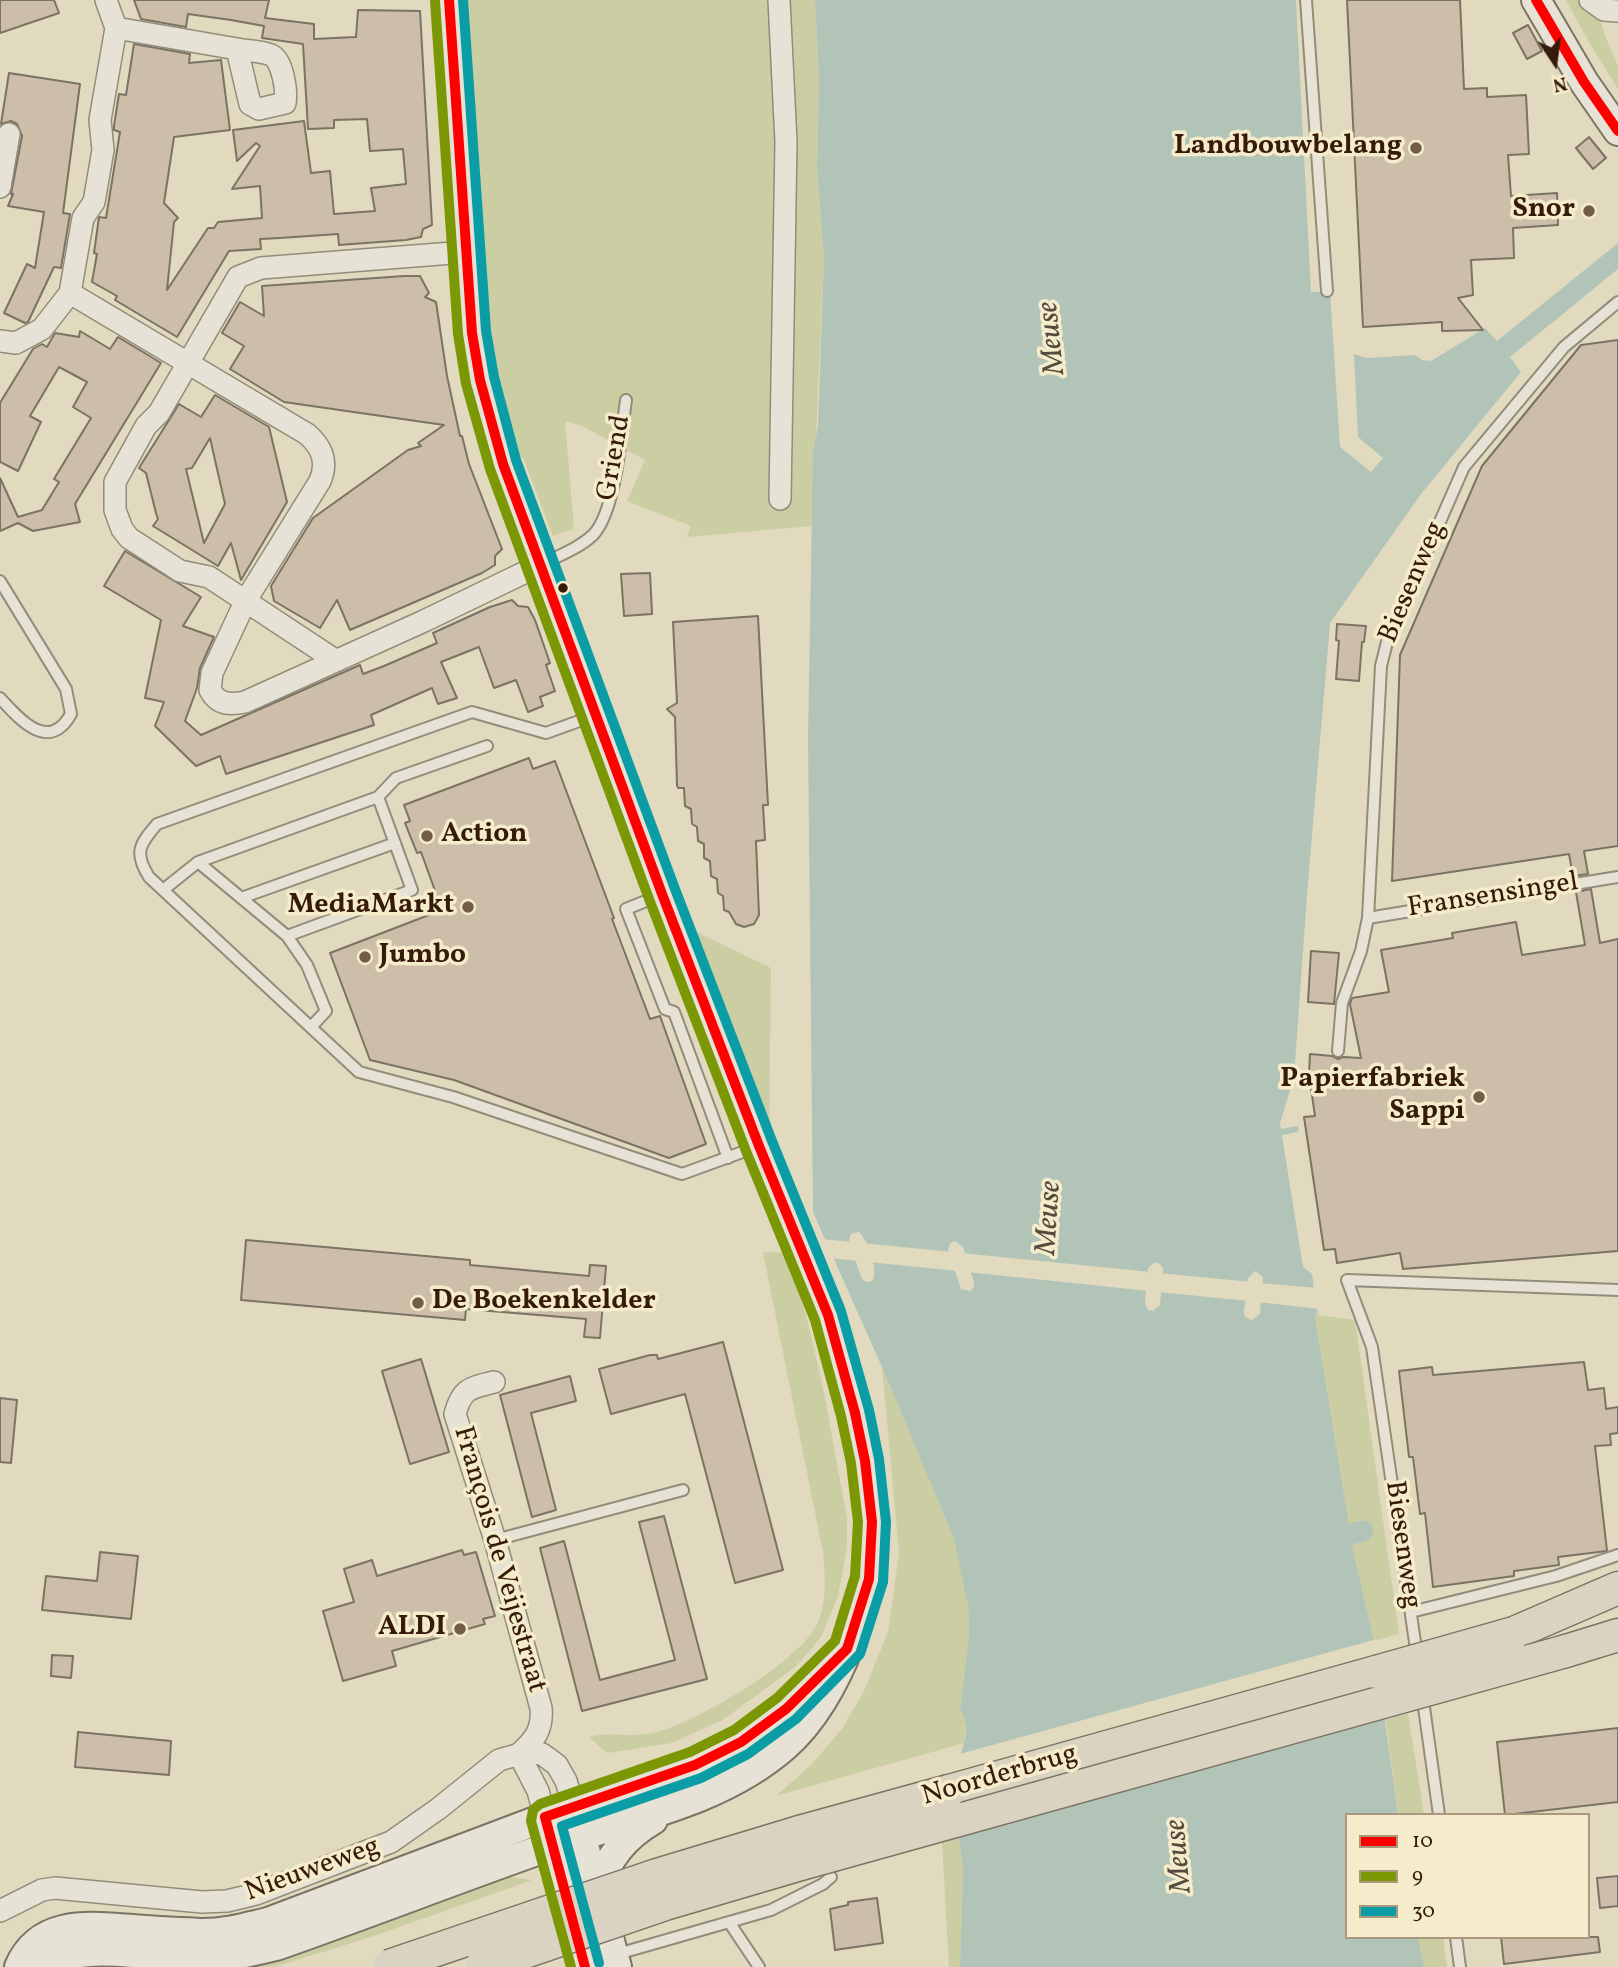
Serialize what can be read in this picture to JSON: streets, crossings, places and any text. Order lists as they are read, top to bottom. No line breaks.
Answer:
{"streets":{"main road":["Noorderbrug"],"street":["François de Veijestraat","Nieuweweg"],"lane":["Griend","Biesenweg","Fransensingel"]},"crossings":[["Biesenweg","Fransensingel"],["François de Veijestraat","Nieuweweg"]],"water":["Meuse"],"places":["Landbouwbelang","Snor","Action","MediaMarkt","Jumbo","Papierfabriek Sappi","De Boekenkelder","ALDI"],"lines":["transit line 10","transit line 30","transit line 9"],"legend":["10","9","30"],"north":"bottom"}
